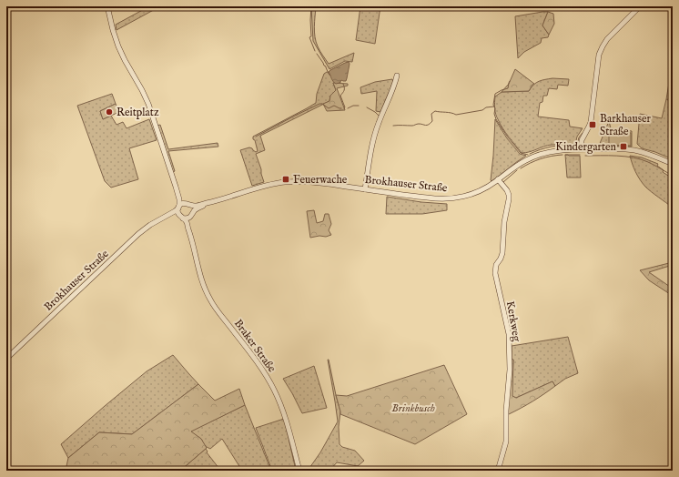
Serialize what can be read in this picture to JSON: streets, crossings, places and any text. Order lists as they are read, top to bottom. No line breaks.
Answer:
{"streets":{"street":["Brokhauser Straße","Kerkweg","Braker Straße"]},"crossings":[["Brokhauser Straße","Kerkweg"],["Brokhauser Straße","Braker Straße"]],"parks":["Brinkbusch"],"places":{"other":["Reitplatz"],"transit":["Barkhauser Straße","Kindergarten","Feuerwache"]}}
